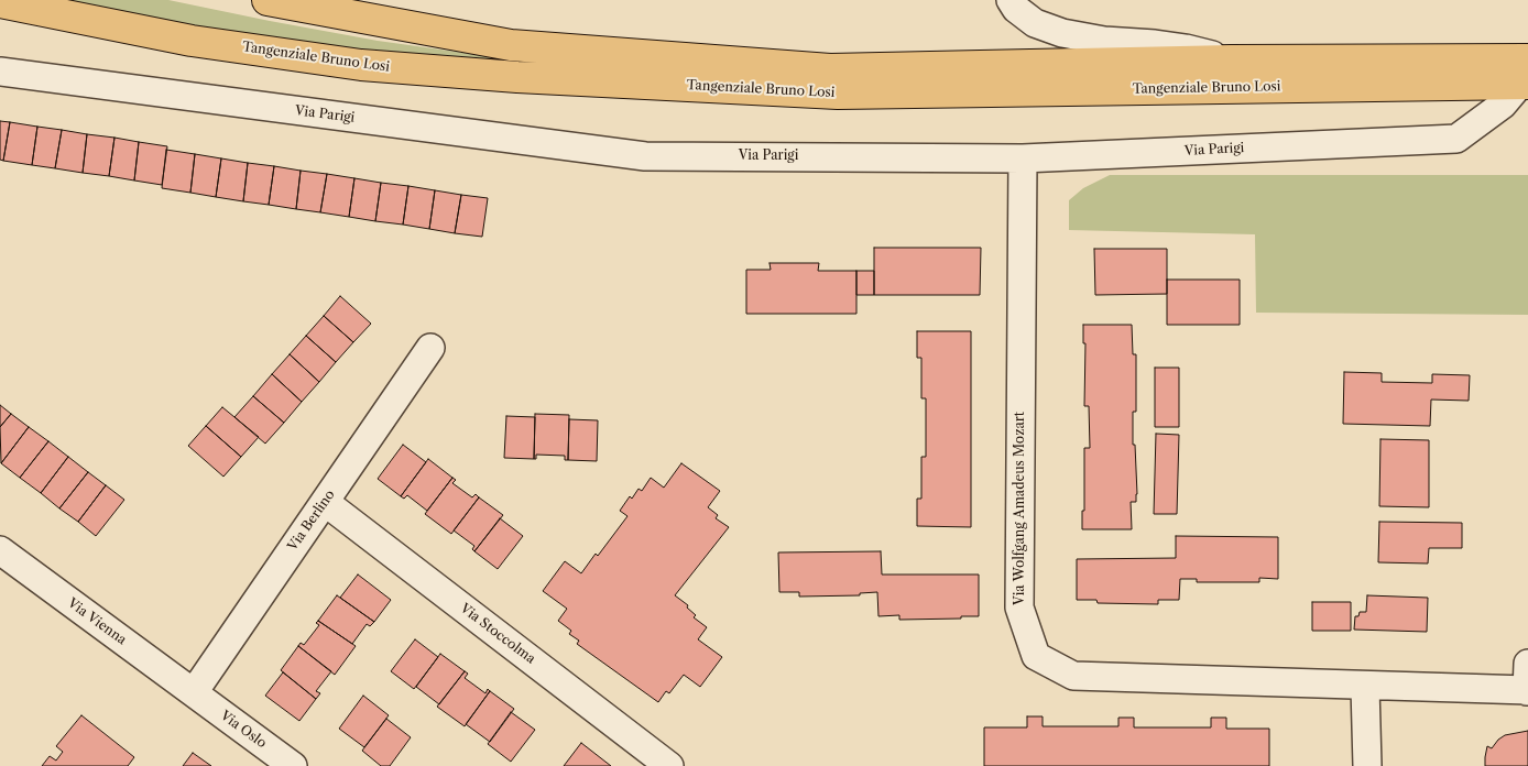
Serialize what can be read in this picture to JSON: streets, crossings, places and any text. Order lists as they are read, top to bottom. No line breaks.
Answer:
{"streets":{"main road":["Tangenziale Bruno Losi"],"street":["Via Parigi","Via Wolfgang Amadeus Mozart","Via Berlino","Via Vienna","Via Stoccolma","Via Oslo"]},"crossings":[["Tangenziale Bruno Losi","Via Parigi"],["Via Parigi","Via Wolfgang Amadeus Mozart"],["Via Berlino","Via Vienna"],["Via Berlino","Via Stoccolma"],["Via Berlino","Via Oslo"],["Via Vienna","Via Oslo"]]}
